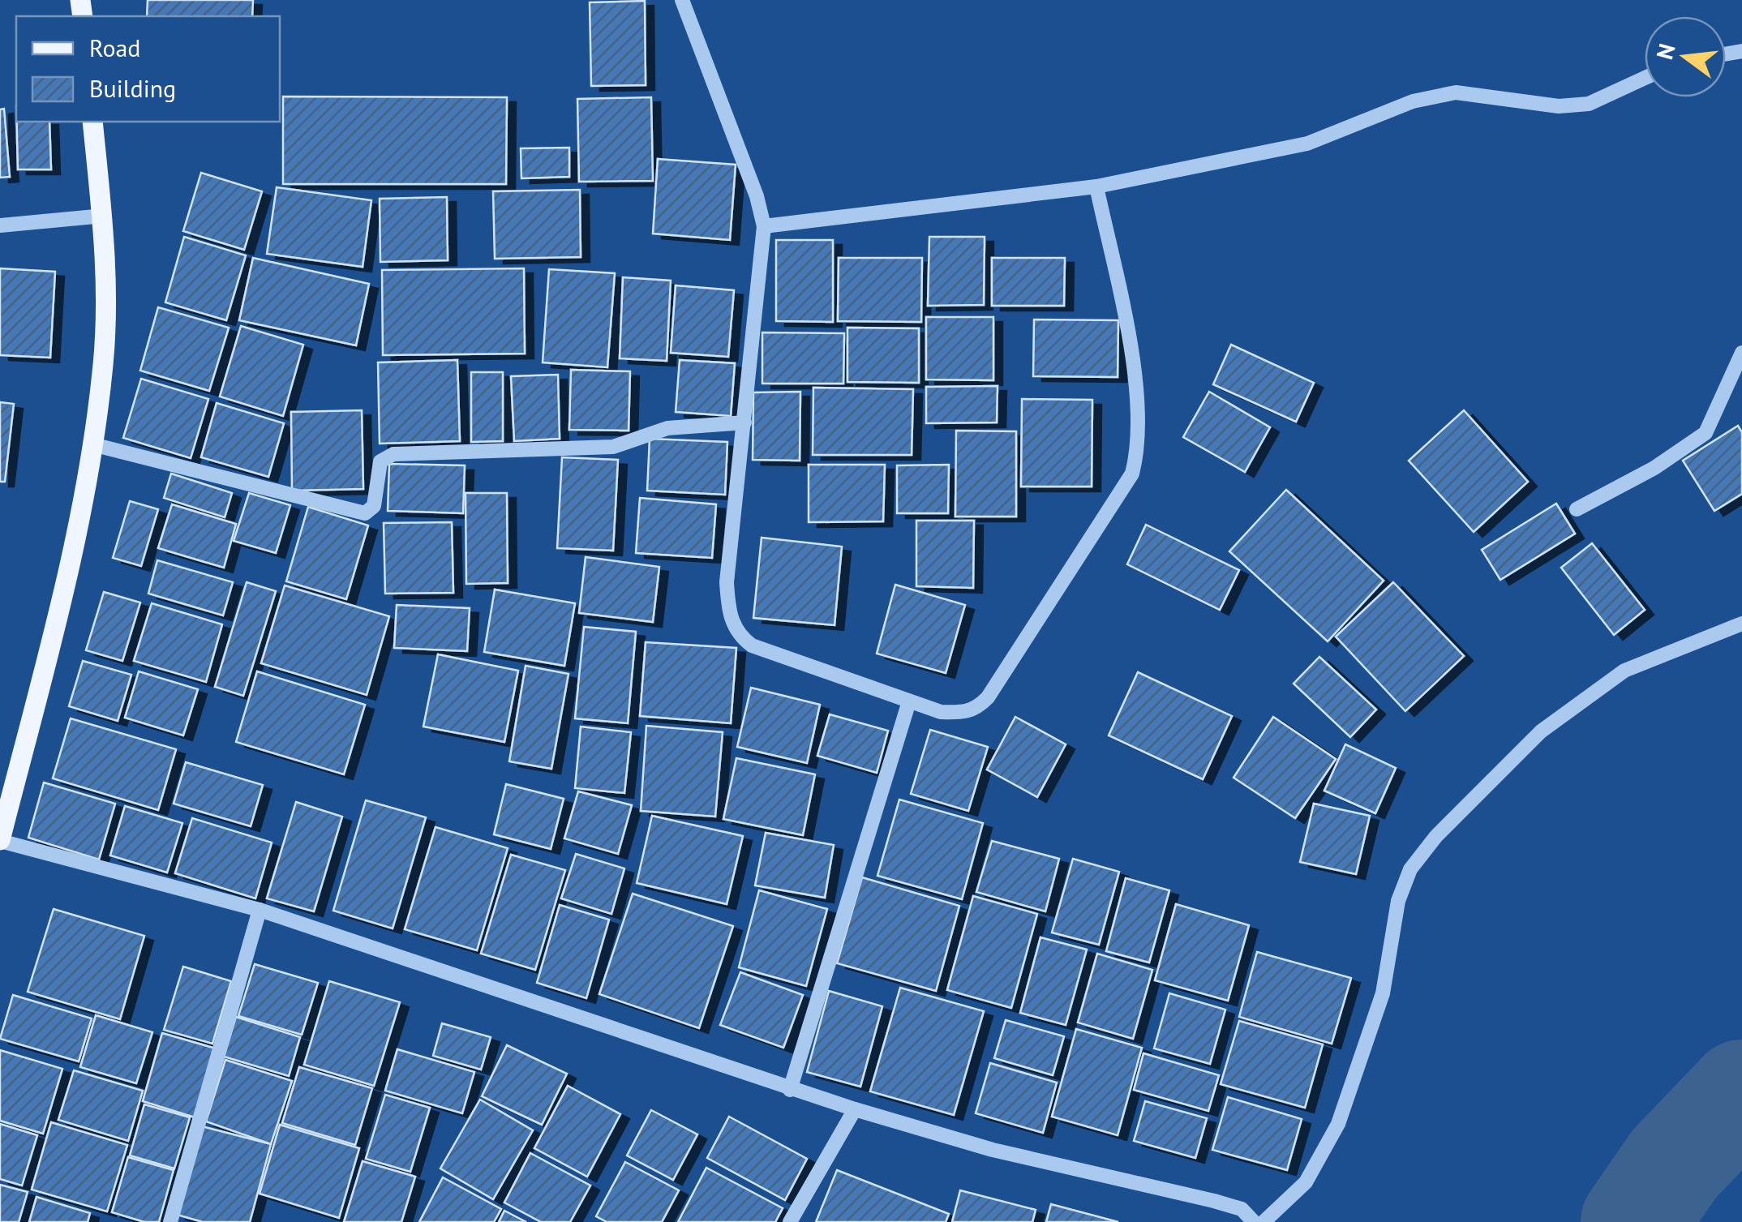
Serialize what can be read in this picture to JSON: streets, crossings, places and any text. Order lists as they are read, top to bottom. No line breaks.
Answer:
{"legend":["Road","Building"],"north":"left"}
